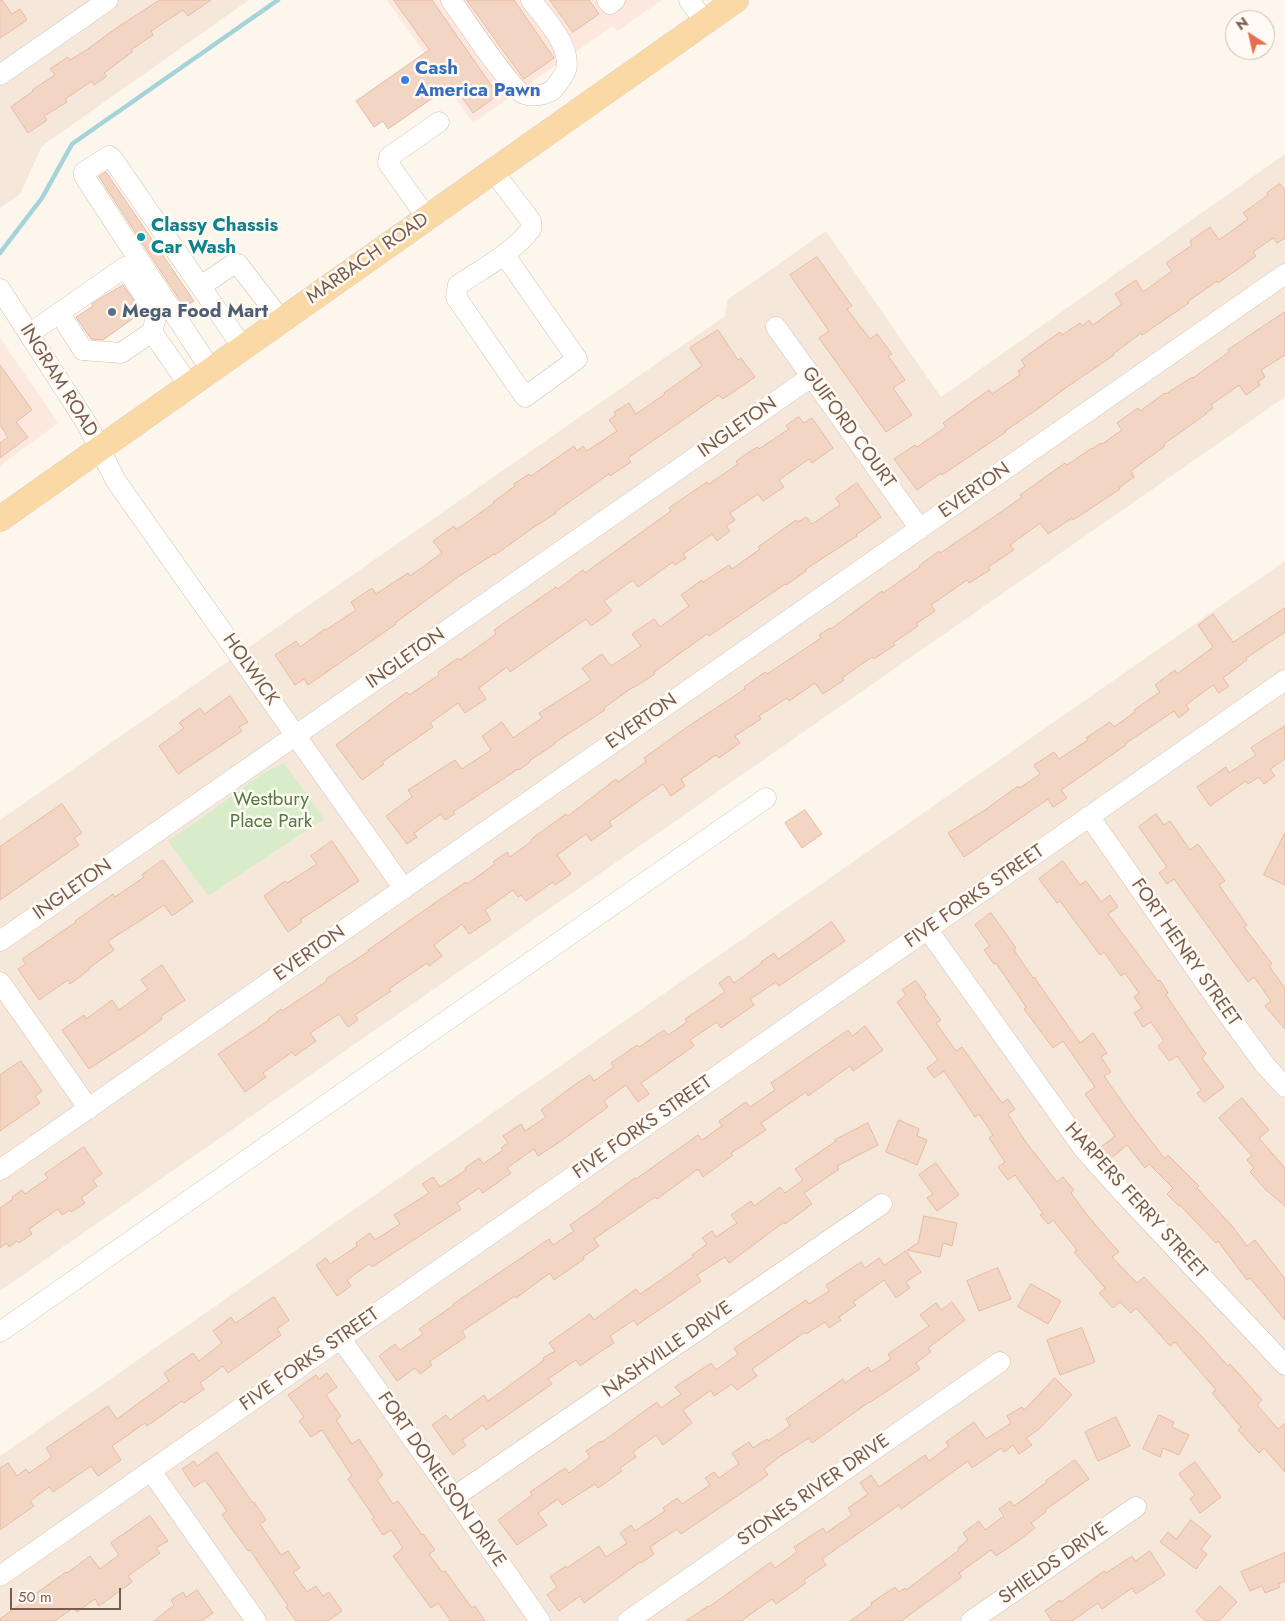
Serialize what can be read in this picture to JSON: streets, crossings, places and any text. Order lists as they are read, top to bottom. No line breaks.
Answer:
{"streets":{"main road":["MARBACH ROAD"],"street":["INGRAM ROAD","INGLETON","GUIFORD COURT","EVERTON","HOLWICK","FIVE FORKS STREET","FORT HENRY STREET","HARPERS FERRY STREET","NASHVILLE DRIVE","FORT DONELSON DRIVE","STONES RIVER DRIVE","SHIELDS DRIVE"]},"crossings":[["MARBACH ROAD","INGRAM ROAD"],["MARBACH ROAD","HOLWICK"],["INGRAM ROAD","HOLWICK"],["INGLETON","GUIFORD COURT"],["INGLETON","HOLWICK"],["GUIFORD COURT","EVERTON"],["EVERTON","HOLWICK"],["FIVE FORKS STREET","FORT HENRY STREET"],["FIVE FORKS STREET","HARPERS FERRY STREET"],["FIVE FORKS STREET","FORT DONELSON DRIVE"],["NASHVILLE DRIVE","FORT DONELSON DRIVE"]],"parks":["Westbury Place Park"],"places":["Cash America Pawn","Classy Chassis Car Wash","Mega Food Mart"],"scale_bar":"50 m","north":"top left"}
